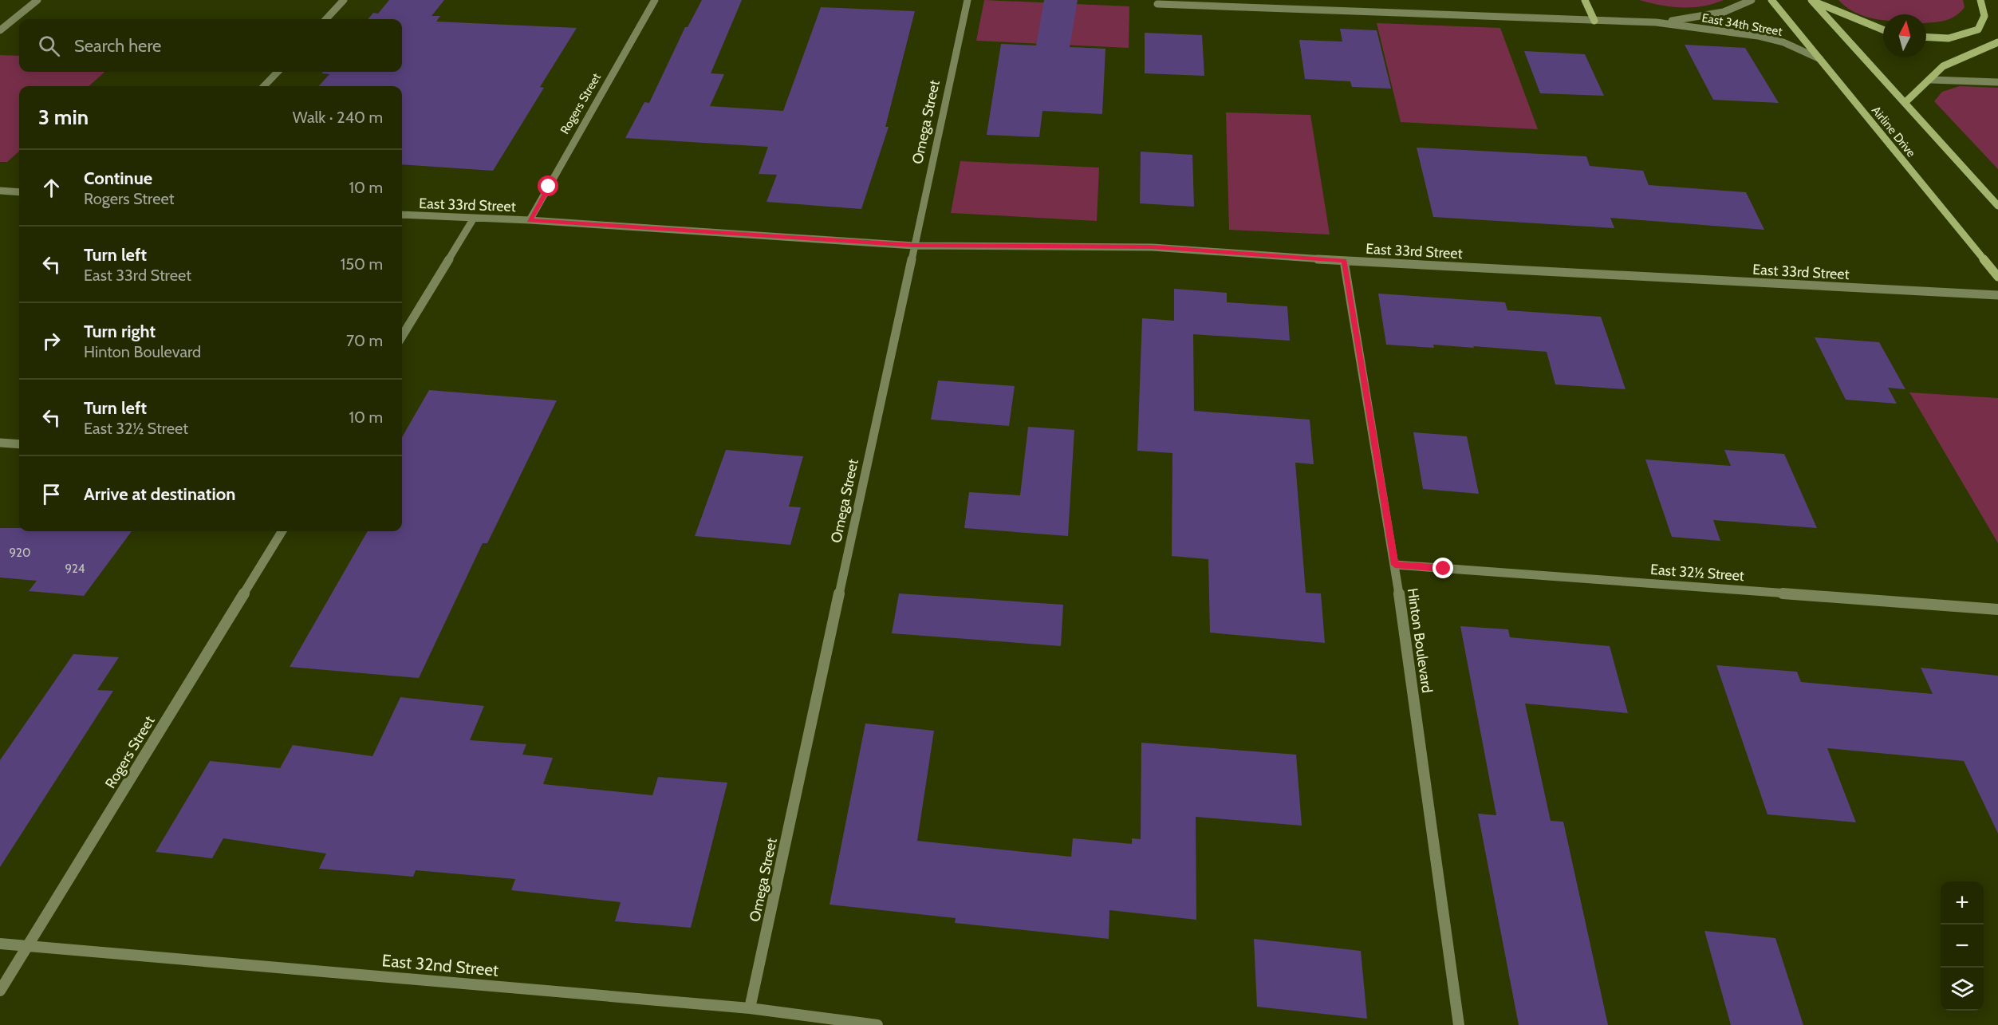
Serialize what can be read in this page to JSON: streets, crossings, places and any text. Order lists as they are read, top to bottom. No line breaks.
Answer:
{"streets":{"main road":["Airline Drive"],"street":["East 34th Street","Rogers Street","Omega Street","East 33rd Street","East 32½ Street","Hinton Boulevard","East 32nd Street"]},"crossings":[["East 34th Street","Airline Drive"],["Rogers Street","East 33rd Street"],["Rogers Street","East 32nd Street"],["Omega Street","East 33rd Street"],["Omega Street","East 32nd Street"],["East 33rd Street","Hinton Boulevard"],["East 32½ Street","Hinton Boulevard"]],"house_numbers":["920","924"],"north":"top","page":{"search":"Search here","heading":["3 min","Walk · 240 m"],"list":[["Continue","Rogers Street","10 m"],["Turn left","East 33rd Street","150 m"],["Turn right","Hinton Boulevard","70 m"],["Turn left","East 32½ Street","10 m"],"Arrive at destination"],"map_buttons":["+","−"]}}
